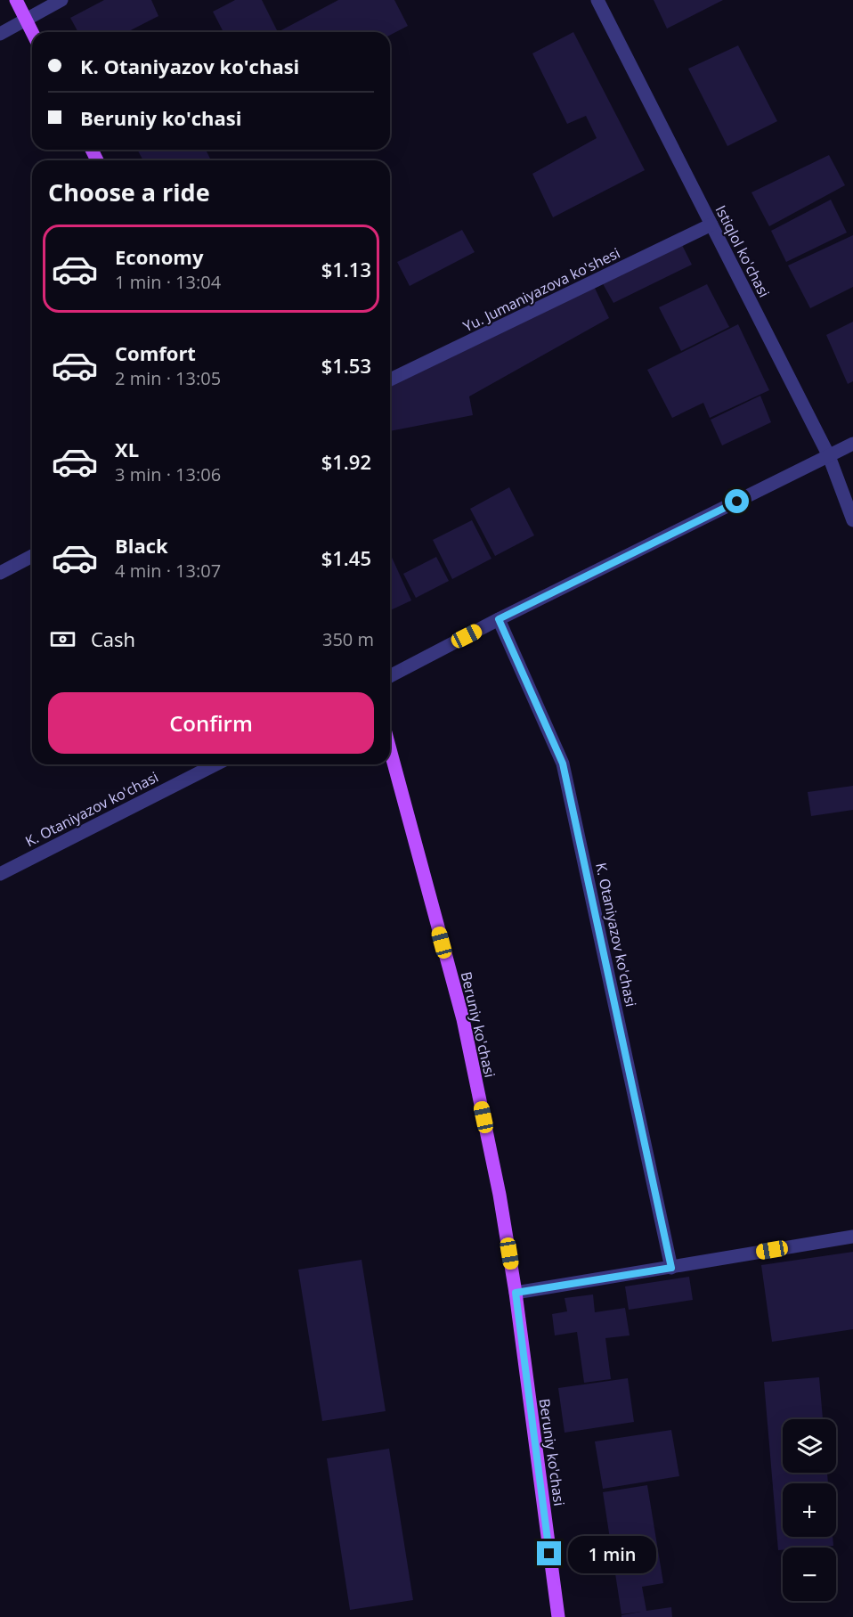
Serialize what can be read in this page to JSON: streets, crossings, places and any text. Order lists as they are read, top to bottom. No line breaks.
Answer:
{"streets":{"main road":["Beruniy ko'chasi"],"street":["Istiqlol ko'chasi","Yu. Jumaniyazova ko'shesi","K. Otaniyazov ko'chasi"]},"crossings":[["Istiqlol ko'chasi","Yu. Jumaniyazova ko'shesi"]],"page":{"banner":["K. Otaniyazov ko'chasi","Beruniy ko'chasi"],"heading":"Choose a ride","list":[{"name":"Economy","note":"1 min · 13:04","value":"$1.13"},{"name":"Comfort","note":"2 min · 13:05","value":"$1.53"},{"name":"XL","note":"3 min · 13:06","value":"$1.92"},{"name":"Black","note":"4 min · 13:07","value":"$1.45"}],"pay":["Cash","350 m"],"buttons":"Confirm","map_buttons":["+","−"],"bubble":"1 min"}}
